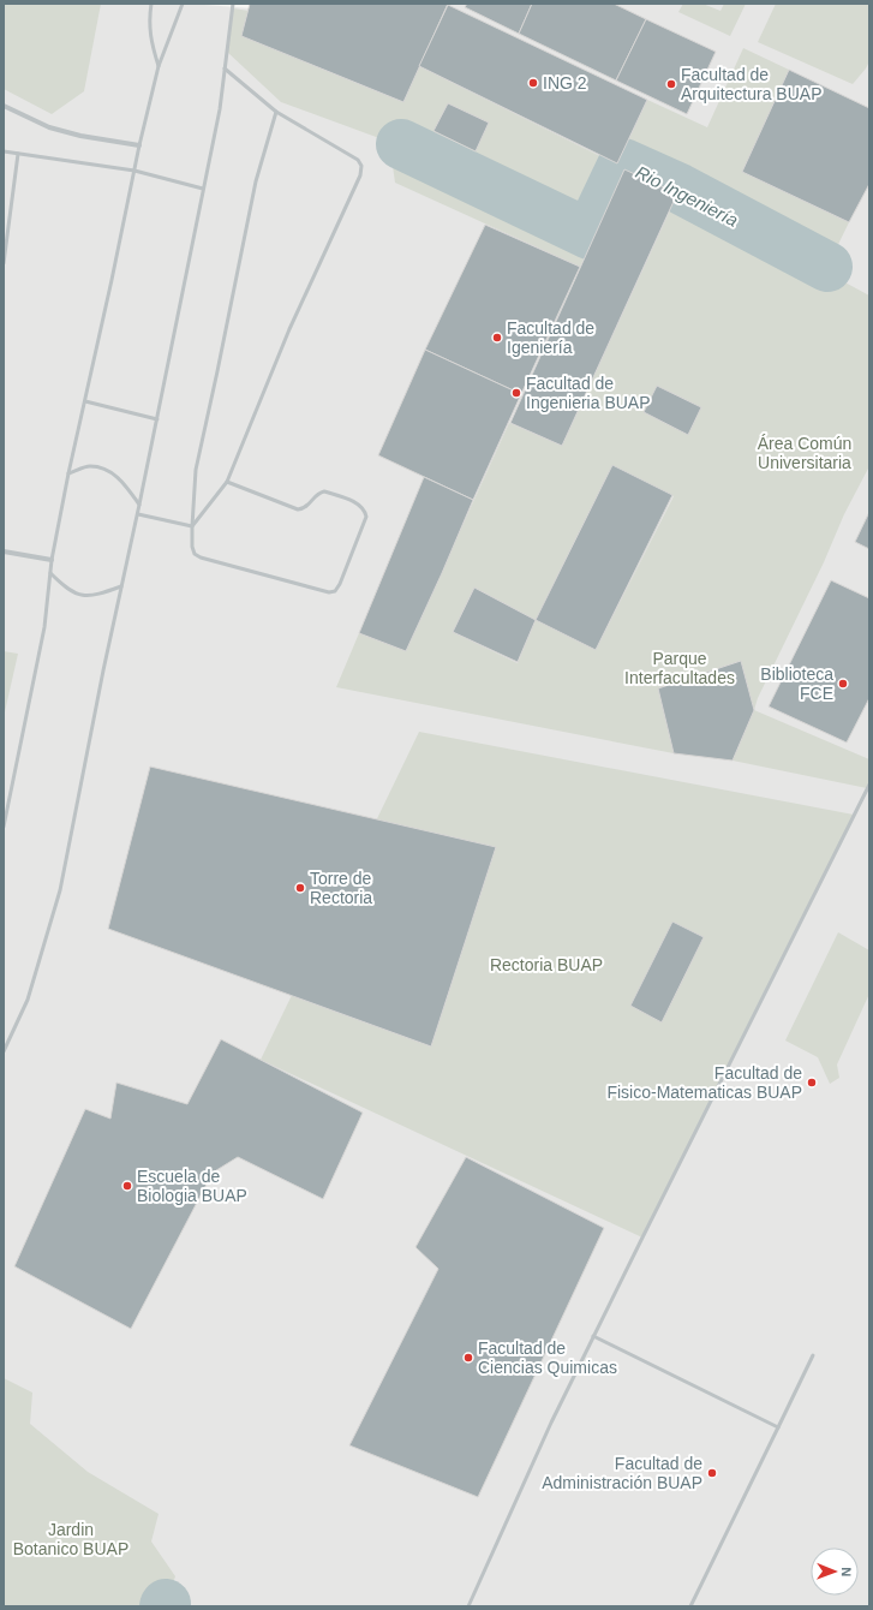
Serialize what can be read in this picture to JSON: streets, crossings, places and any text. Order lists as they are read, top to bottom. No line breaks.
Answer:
{"water":["Rio Ingeniería"],"parks":["Área Común Universitaria","Parque Interfacultades","Rectoria BUAP","Jardin Botanico BUAP"],"places":["ING 2","Facultad de Arquitectura BUAP","Facultad de Igeniería","Facultad de Ingenieria BUAP","Biblioteca FCE","Torre de Rectoria","Facultad de Fisico-Matematicas BUAP","Escuela de Biologia BUAP","Facultad de Ciencias Quimicas","Facultad de Administración BUAP"],"north":"right"}
